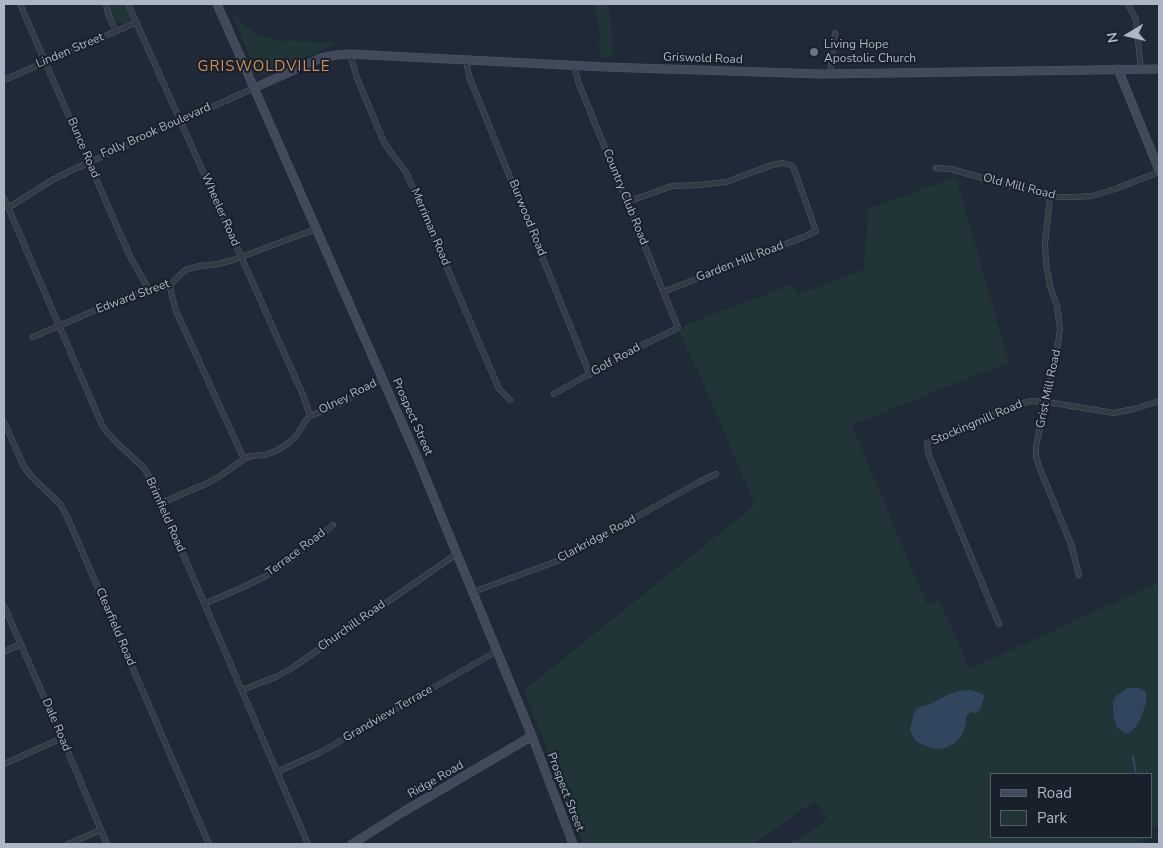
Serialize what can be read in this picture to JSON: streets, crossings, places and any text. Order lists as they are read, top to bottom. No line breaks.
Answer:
{"streets":{"street":["Linden Street","Griswold Road","Folly Brook Boulevard","Bunce Road","Old Mill Road","Country Club Road","Wheeler Road","Burwood Road","Merriman Road","Garden Hill Road","Edward Street","Golf Road","Grist Mill Road","Olney Road","Prospect Street","Stockingmill Road","Brimfield Road","Clarkridge Road","Terrace Road","Churchill Road","Clearfield Road","Grandview Terrace","Dale Road","Ridge Road"]},"crossings":[["Linden Street","Bunce Road"],["Linden Street","Wheeler Road"],["Griswold Road","Folly Brook Boulevard"],["Griswold Road","Country Club Road"],["Griswold Road","Burwood Road"],["Griswold Road","Merriman Road"],["Griswold Road","Prospect Street"],["Folly Brook Boulevard","Bunce Road"],["Folly Brook Boulevard","Wheeler Road"],["Folly Brook Boulevard","Prospect Street"],["Folly Brook Boulevard","Brimfield Road"],["Bunce Road","Edward Street"],["Old Mill Road","Grist Mill Road"],["Country Club Road","Garden Hill Road"],["Country Club Road","Golf Road"],["Wheeler Road","Edward Street"],["Wheeler Road","Olney Road"],["Burwood Road","Golf Road"],["Edward Street","Prospect Street"],["Edward Street","Brimfield Road"],["Grist Mill Road","Stockingmill Road"],["Olney Road","Prospect Street"],["Olney Road","Brimfield Road"],["Prospect Street","Clarkridge Road"],["Prospect Street","Churchill Road"],["Prospect Street","Grandview Terrace"],["Prospect Street","Ridge Road"],["Brimfield Road","Terrace Road"],["Brimfield Road","Churchill Road"],["Brimfield Road","Grandview Terrace"]],"districts":["GRISWOLDVILLE"],"places":["Living Hope Apostolic Church"],"legend":["Road","Park"],"north":"left"}
